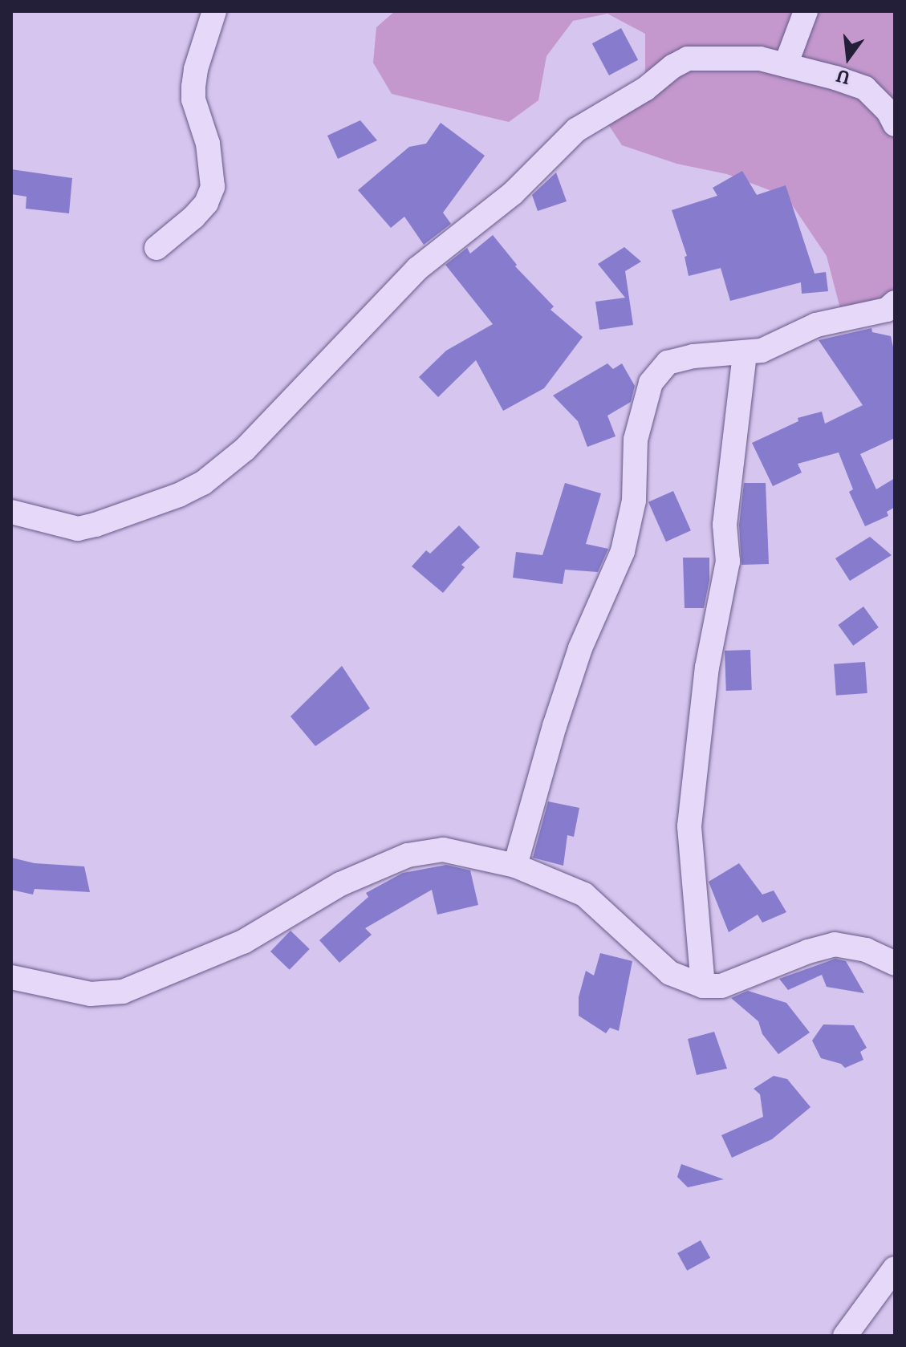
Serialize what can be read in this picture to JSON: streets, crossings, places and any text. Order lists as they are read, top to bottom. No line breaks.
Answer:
{"north":"bottom"}
